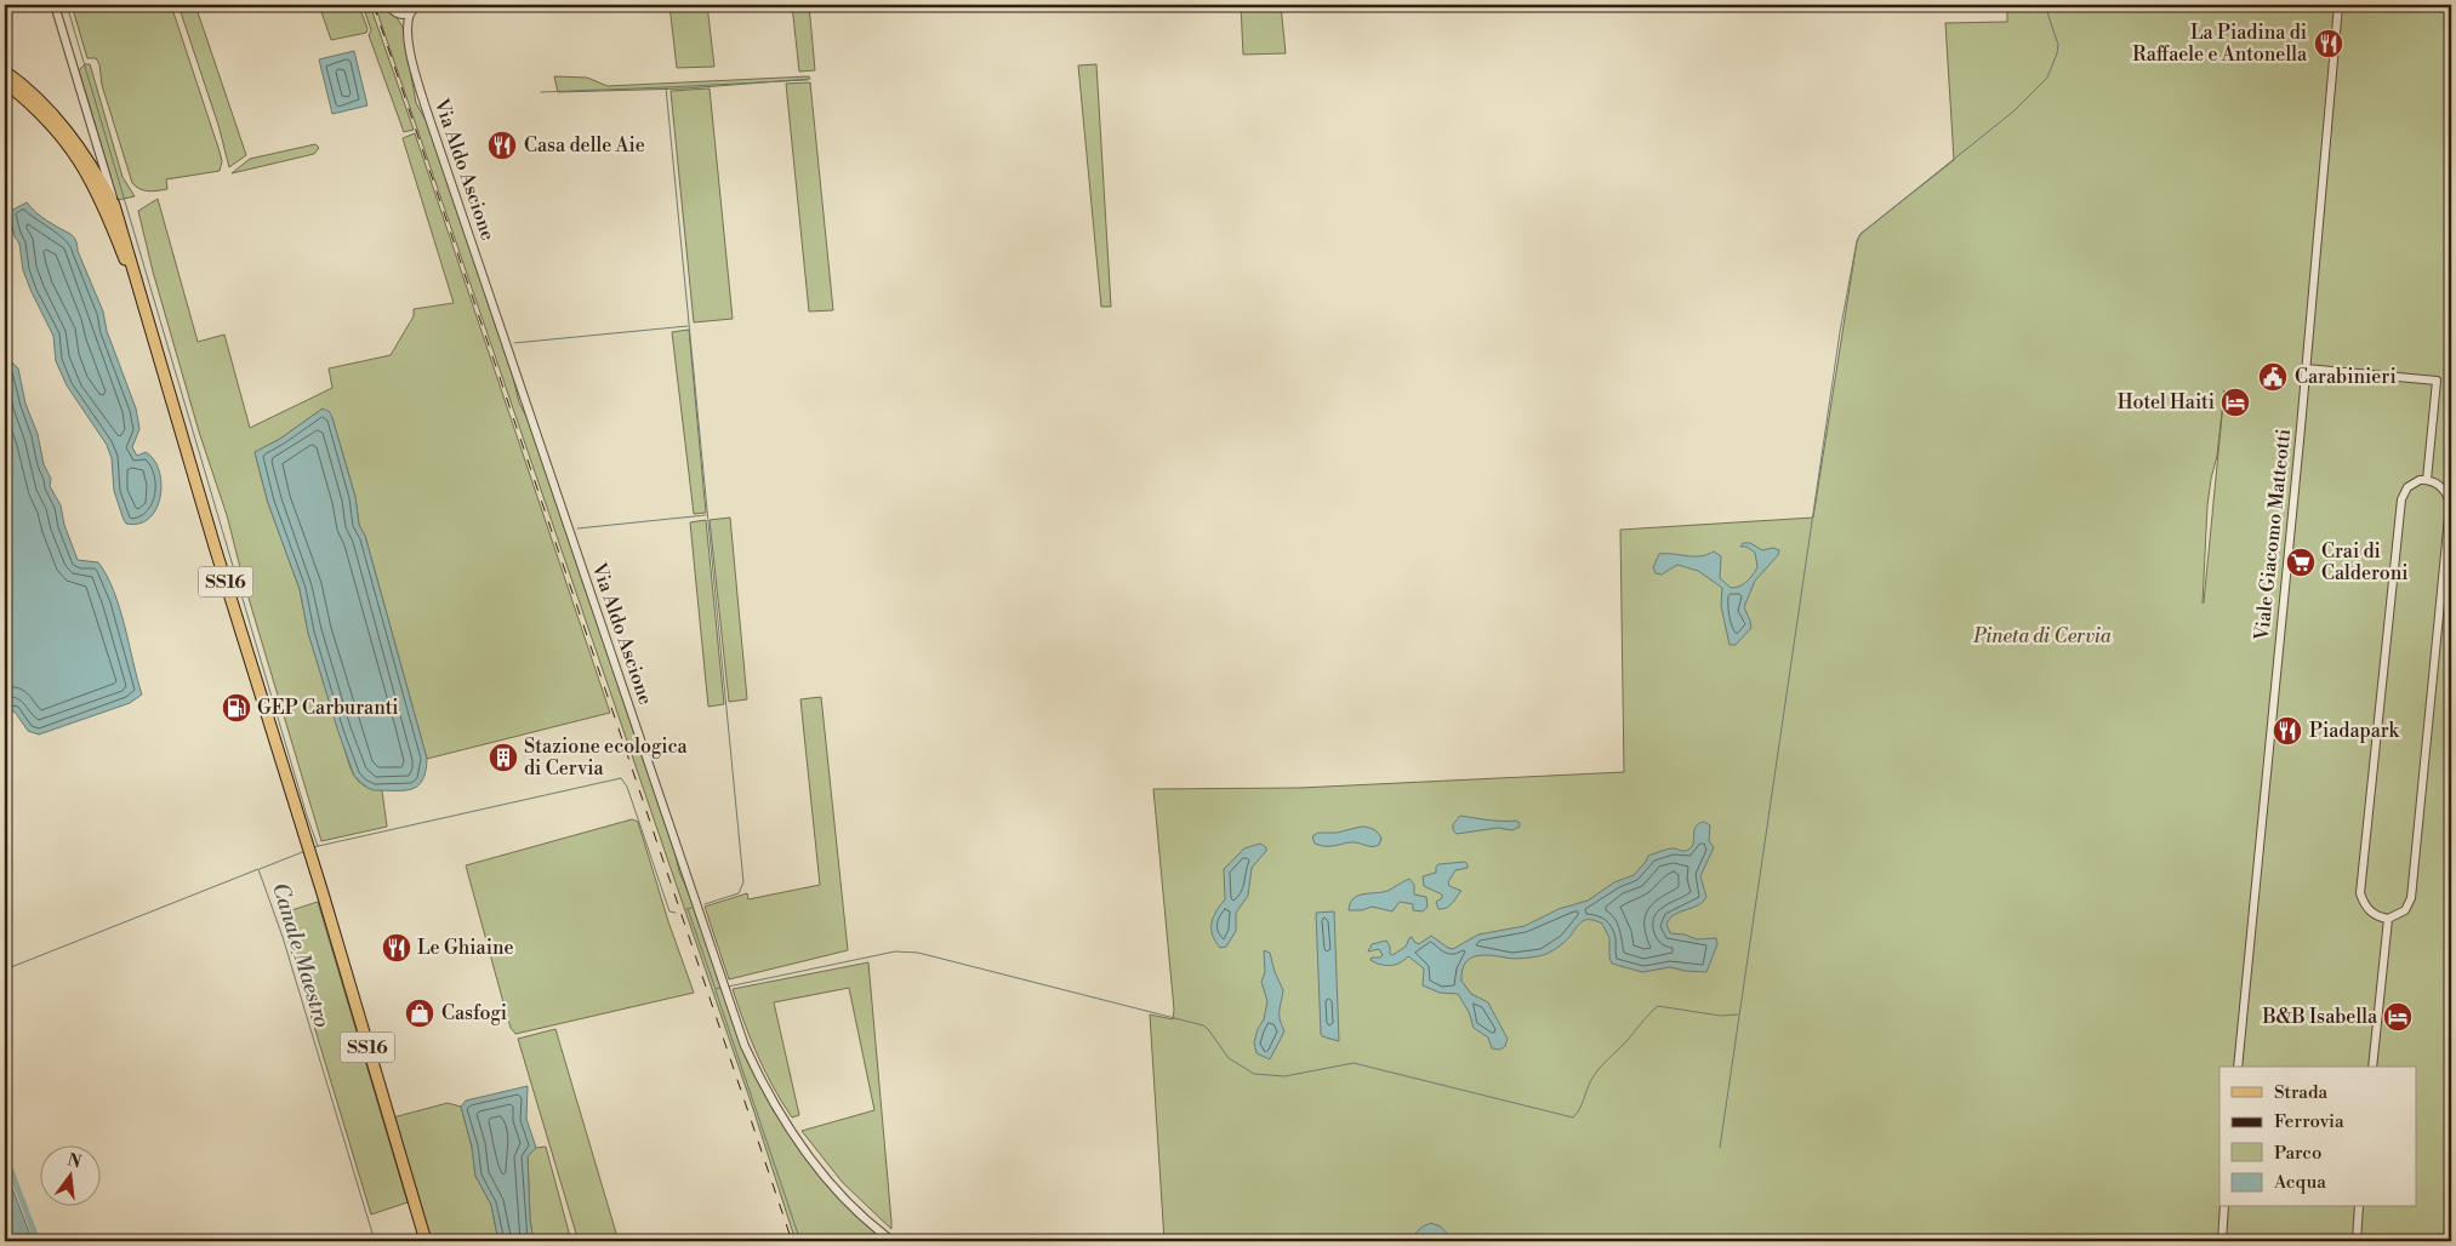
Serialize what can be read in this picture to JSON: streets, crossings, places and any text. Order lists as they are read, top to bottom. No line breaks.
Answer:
{"streets":{"main road":["SS16"],"street":["Via Aldo Ascione","Viale Giacomo Matteotti"]},"water":["Canale Maestro"],"parks":["Pineta di Cervia"],"places":{"restaurant":["La Piadina di Raffaele e Antonella","Casa delle Aie","Piadapark","Le Ghiaine"],"public building":["Carabinieri"],"hotel":["Hotel Haiti","B&B Isabella"],"supermarket":["Crai di Calderoni"],"fuel station":["GEP Carburanti"],"building":["Stazione ecologica di Cervia"],"shop":["Casfogi"]},"legend":["Strada","Ferrovia","Parco","Acqua"],"north":"top"}
